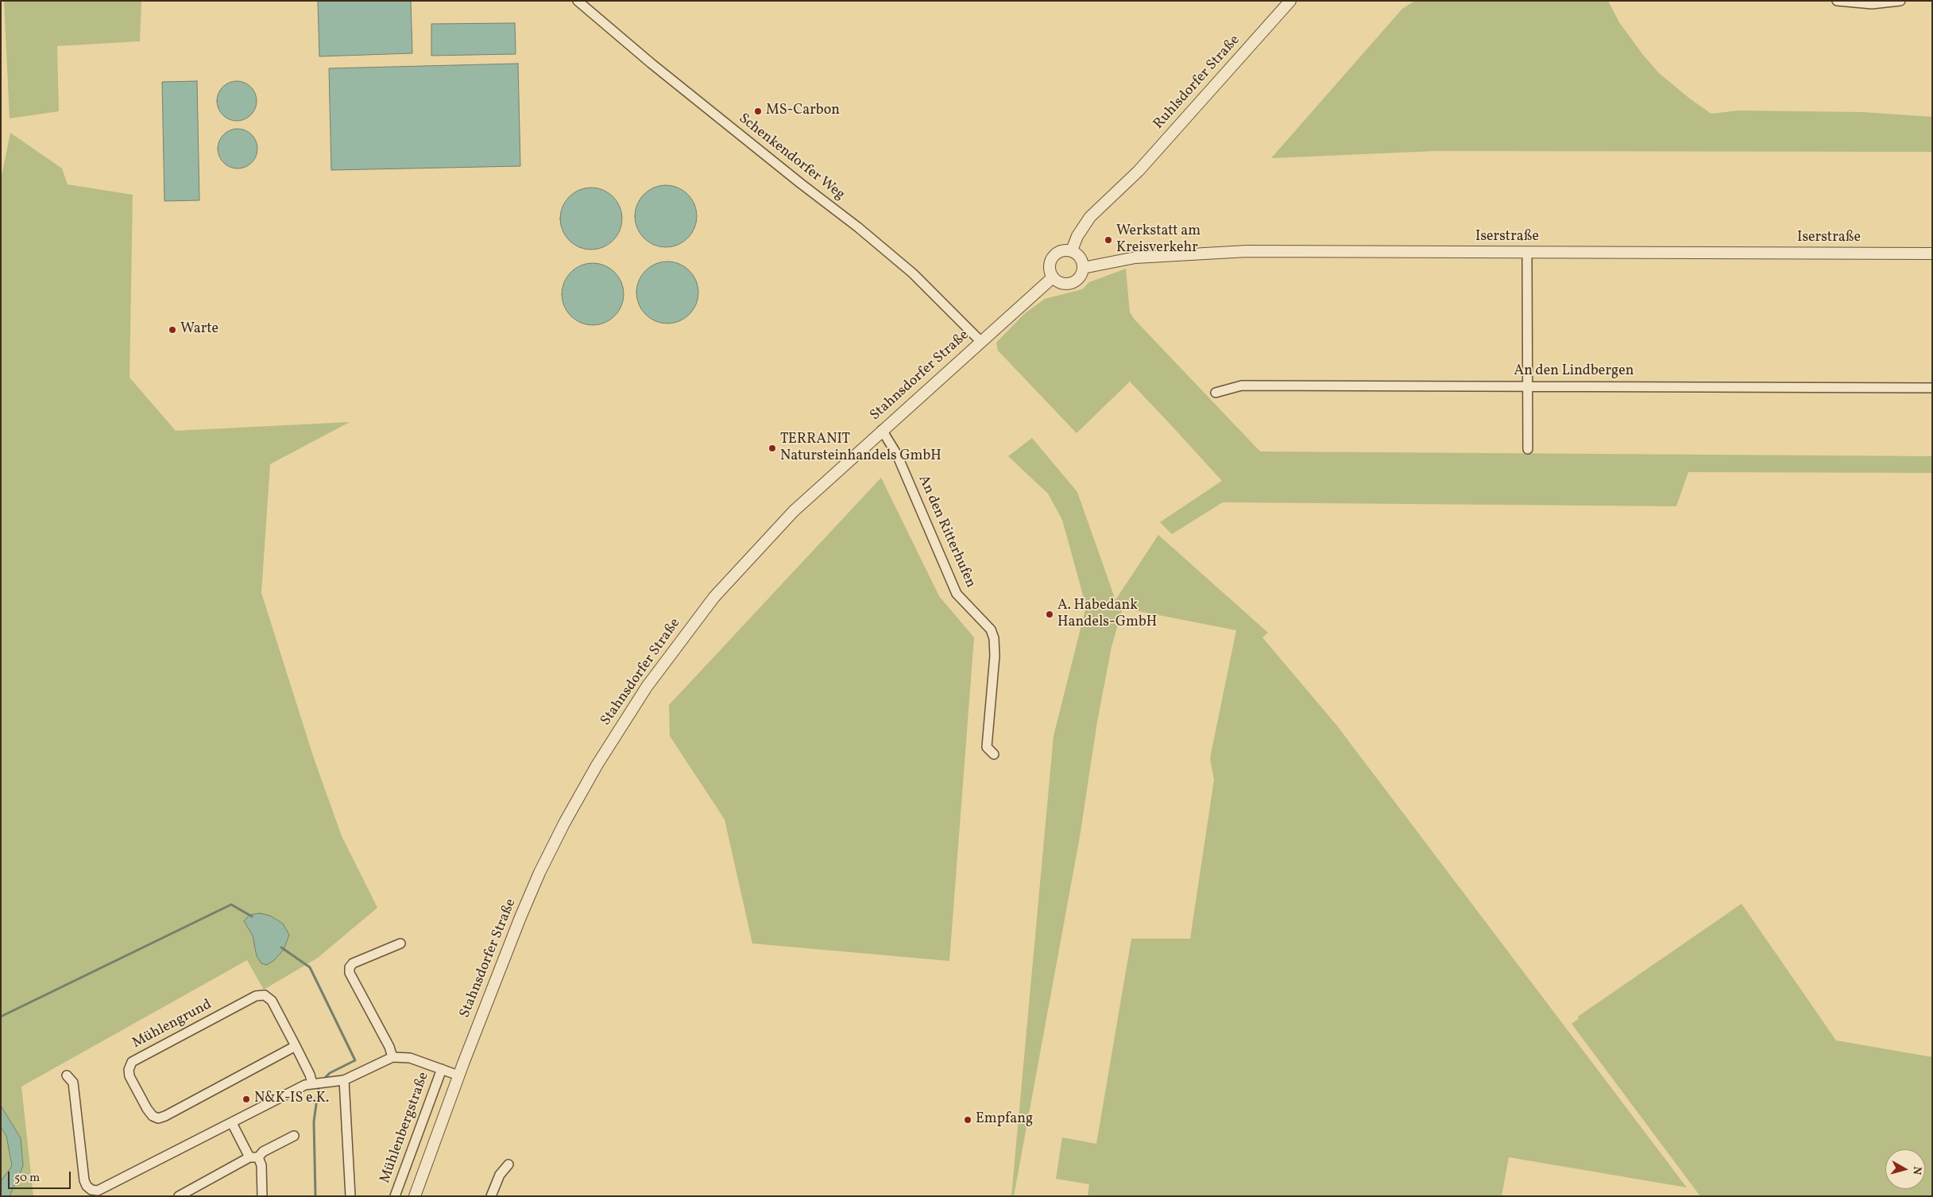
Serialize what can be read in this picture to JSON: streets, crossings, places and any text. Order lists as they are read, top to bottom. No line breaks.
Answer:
{"streets":{"street":["Ruhlsdorfer Straße","Schenkendorfer Weg","Iserstraße","An den Lindbergen","Stahnsdorfer Straße","An den Ritterhufen","Mühlengrund","Mühlenbergstraße"]},"crossings":[["Ruhlsdorfer Straße","Iserstraße"],["Ruhlsdorfer Straße","Stahnsdorfer Straße"],["Schenkendorfer Weg","Stahnsdorfer Straße"],["Iserstraße","Stahnsdorfer Straße"],["Stahnsdorfer Straße","An den Ritterhufen"],["Stahnsdorfer Straße","Mühlenbergstraße"]],"places":["MS-Carbon","Werkstatt am Kreisverkehr","Warte","TERRANIT Natursteinhandels GmbH","A. Habedank Handels-GmbH","N&K-IS e.K.","Empfang"],"scale_bar":"50 m","north":"right"}
